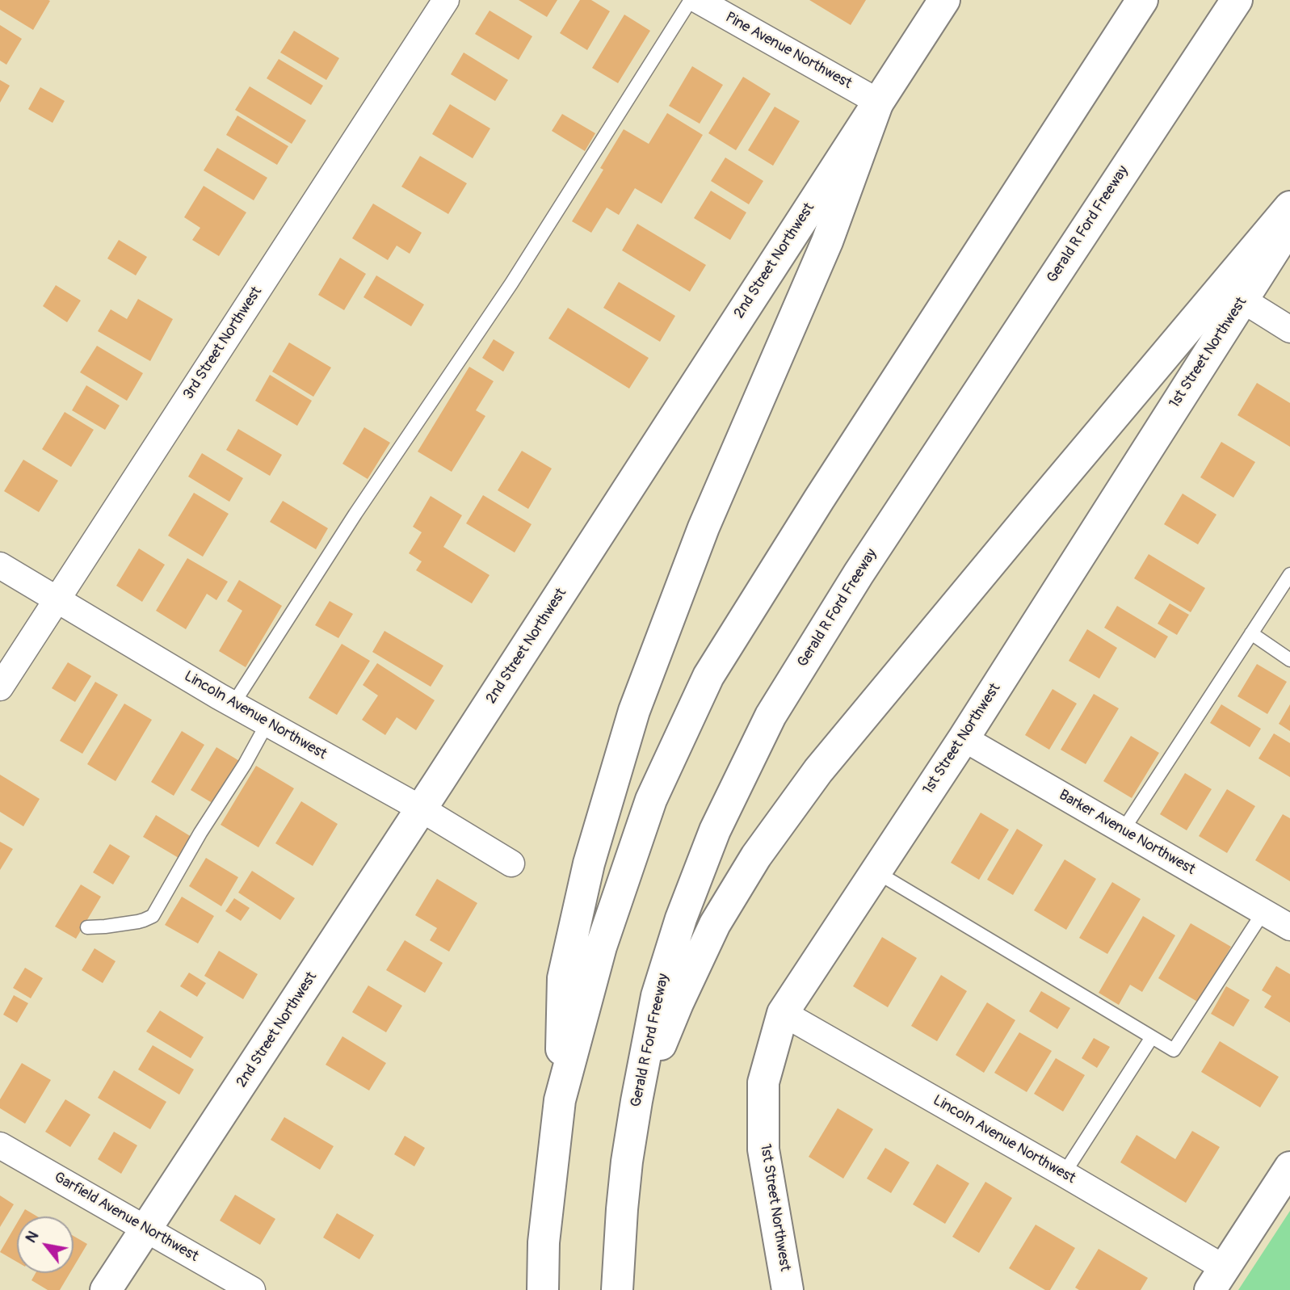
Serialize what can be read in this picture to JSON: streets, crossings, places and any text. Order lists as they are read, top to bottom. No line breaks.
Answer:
{"streets":{"main road":["Gerald R Ford Freeway","2nd Street Northwest","1st Street Northwest"],"street":["Pine Avenue Northwest","3rd Street Northwest","Lincoln Avenue Northwest","Barker Avenue Northwest","Garfield Avenue Northwest"]},"crossings":[["Pine Avenue Northwest","2nd Street Northwest"],["2nd Street Northwest","Lincoln Avenue Northwest"],["2nd Street Northwest","Garfield Avenue Northwest"],["3rd Street Northwest","Lincoln Avenue Northwest"],["1st Street Northwest","Lincoln Avenue Northwest"],["1st Street Northwest","Barker Avenue Northwest"]],"north":"top left"}
